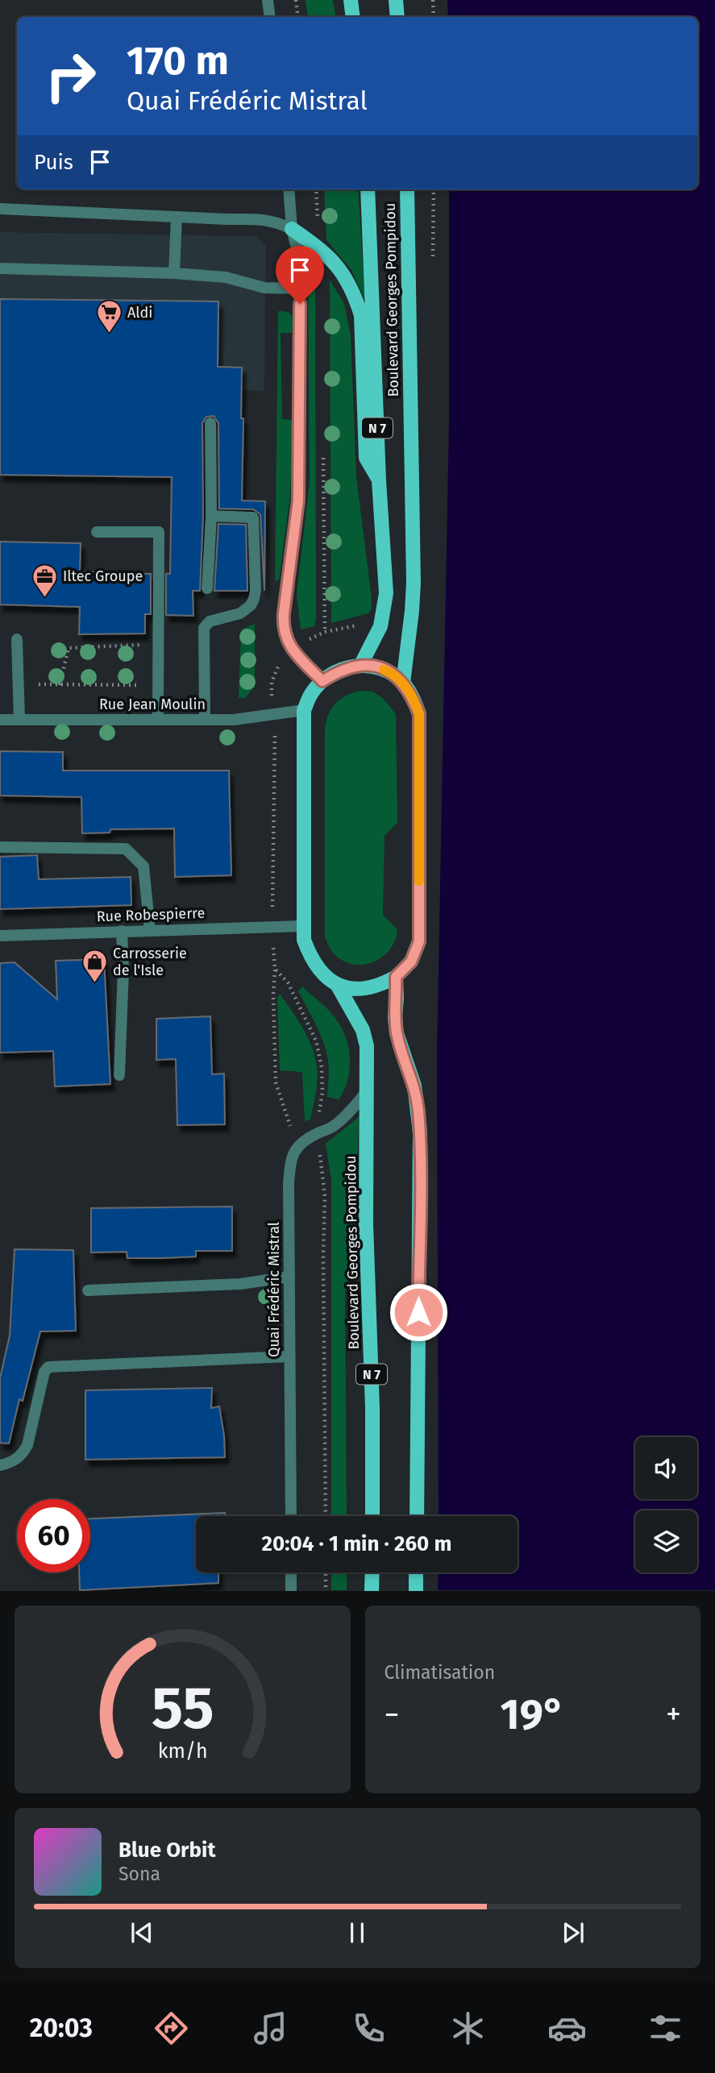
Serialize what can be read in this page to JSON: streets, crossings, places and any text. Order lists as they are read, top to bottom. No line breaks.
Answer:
{"streets":{"main road":["Boulevard Georges Pompidou","N 7"],"street":["Rue Jean Moulin","Rue Robespierre","Quai Frédéric Mistral"]},"crossings":[["Boulevard Georges Pompidou","Rue Jean Moulin"],["Boulevard Georges Pompidou","Rue Robespierre"]],"places":{"supermarket":["Aldi"],"office":["Iltec Groupe"],"shop":["Carrosserie de l'Isle"]},"page":{"turn":["170 m","Quai Frédéric Mistral"],"then":"Puis","limit":"60","trip":"20:04 · 1 min · 260 m","tile":"Climatisation","heat":["−","19°","+"],"song":["Blue Orbit","Sona"],"tabs":"20:03","gauge":["55","km/h"]}}
